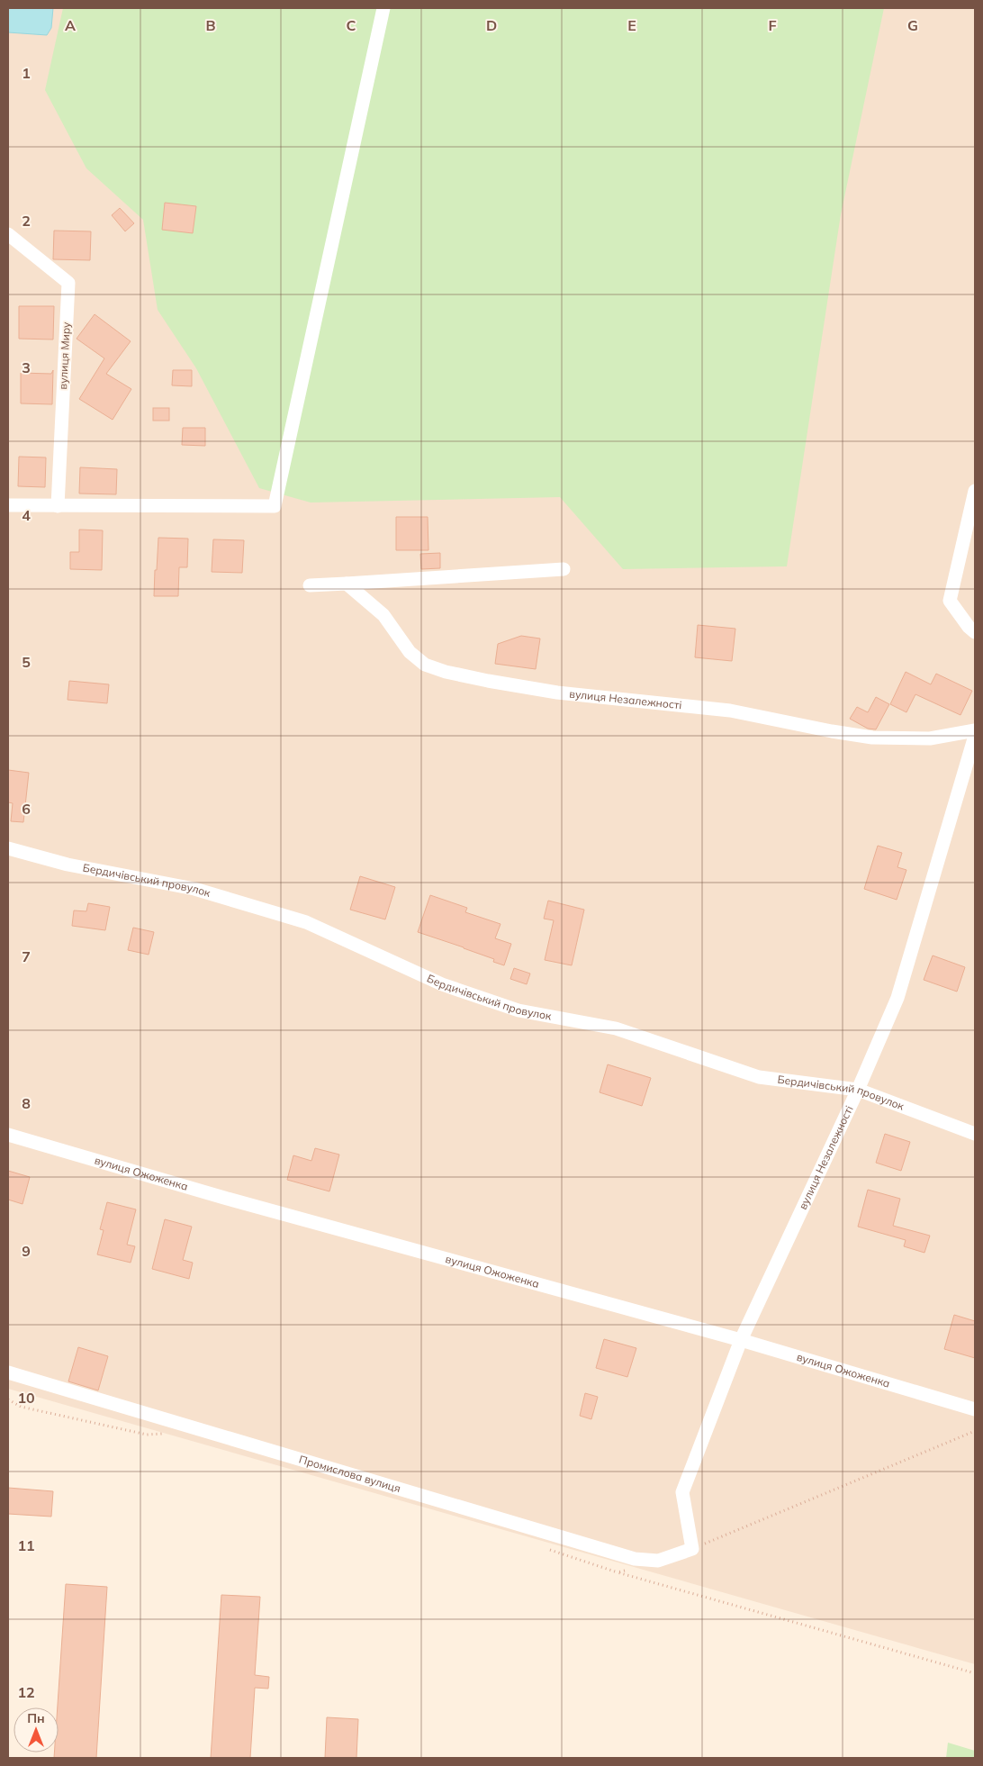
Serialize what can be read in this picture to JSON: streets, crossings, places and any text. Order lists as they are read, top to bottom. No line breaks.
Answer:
{"streets":{"street":["вулиця Миру","вулиця Незалежності","Бердичівський провулок","вулиця Ожоженка","Промислова вулиця"]},"crossings":[["вулиця Незалежності","Бердичівський провулок"],["вулиця Незалежності","вулиця Ожоженка"],["вулиця Незалежності","Промислова вулиця"]],"north":"top","grid":{"columns":["A","B","C","D","E","F","G"],"rows":["1","2","3","4","5","6","7","8","9","10","11","12"]}}
